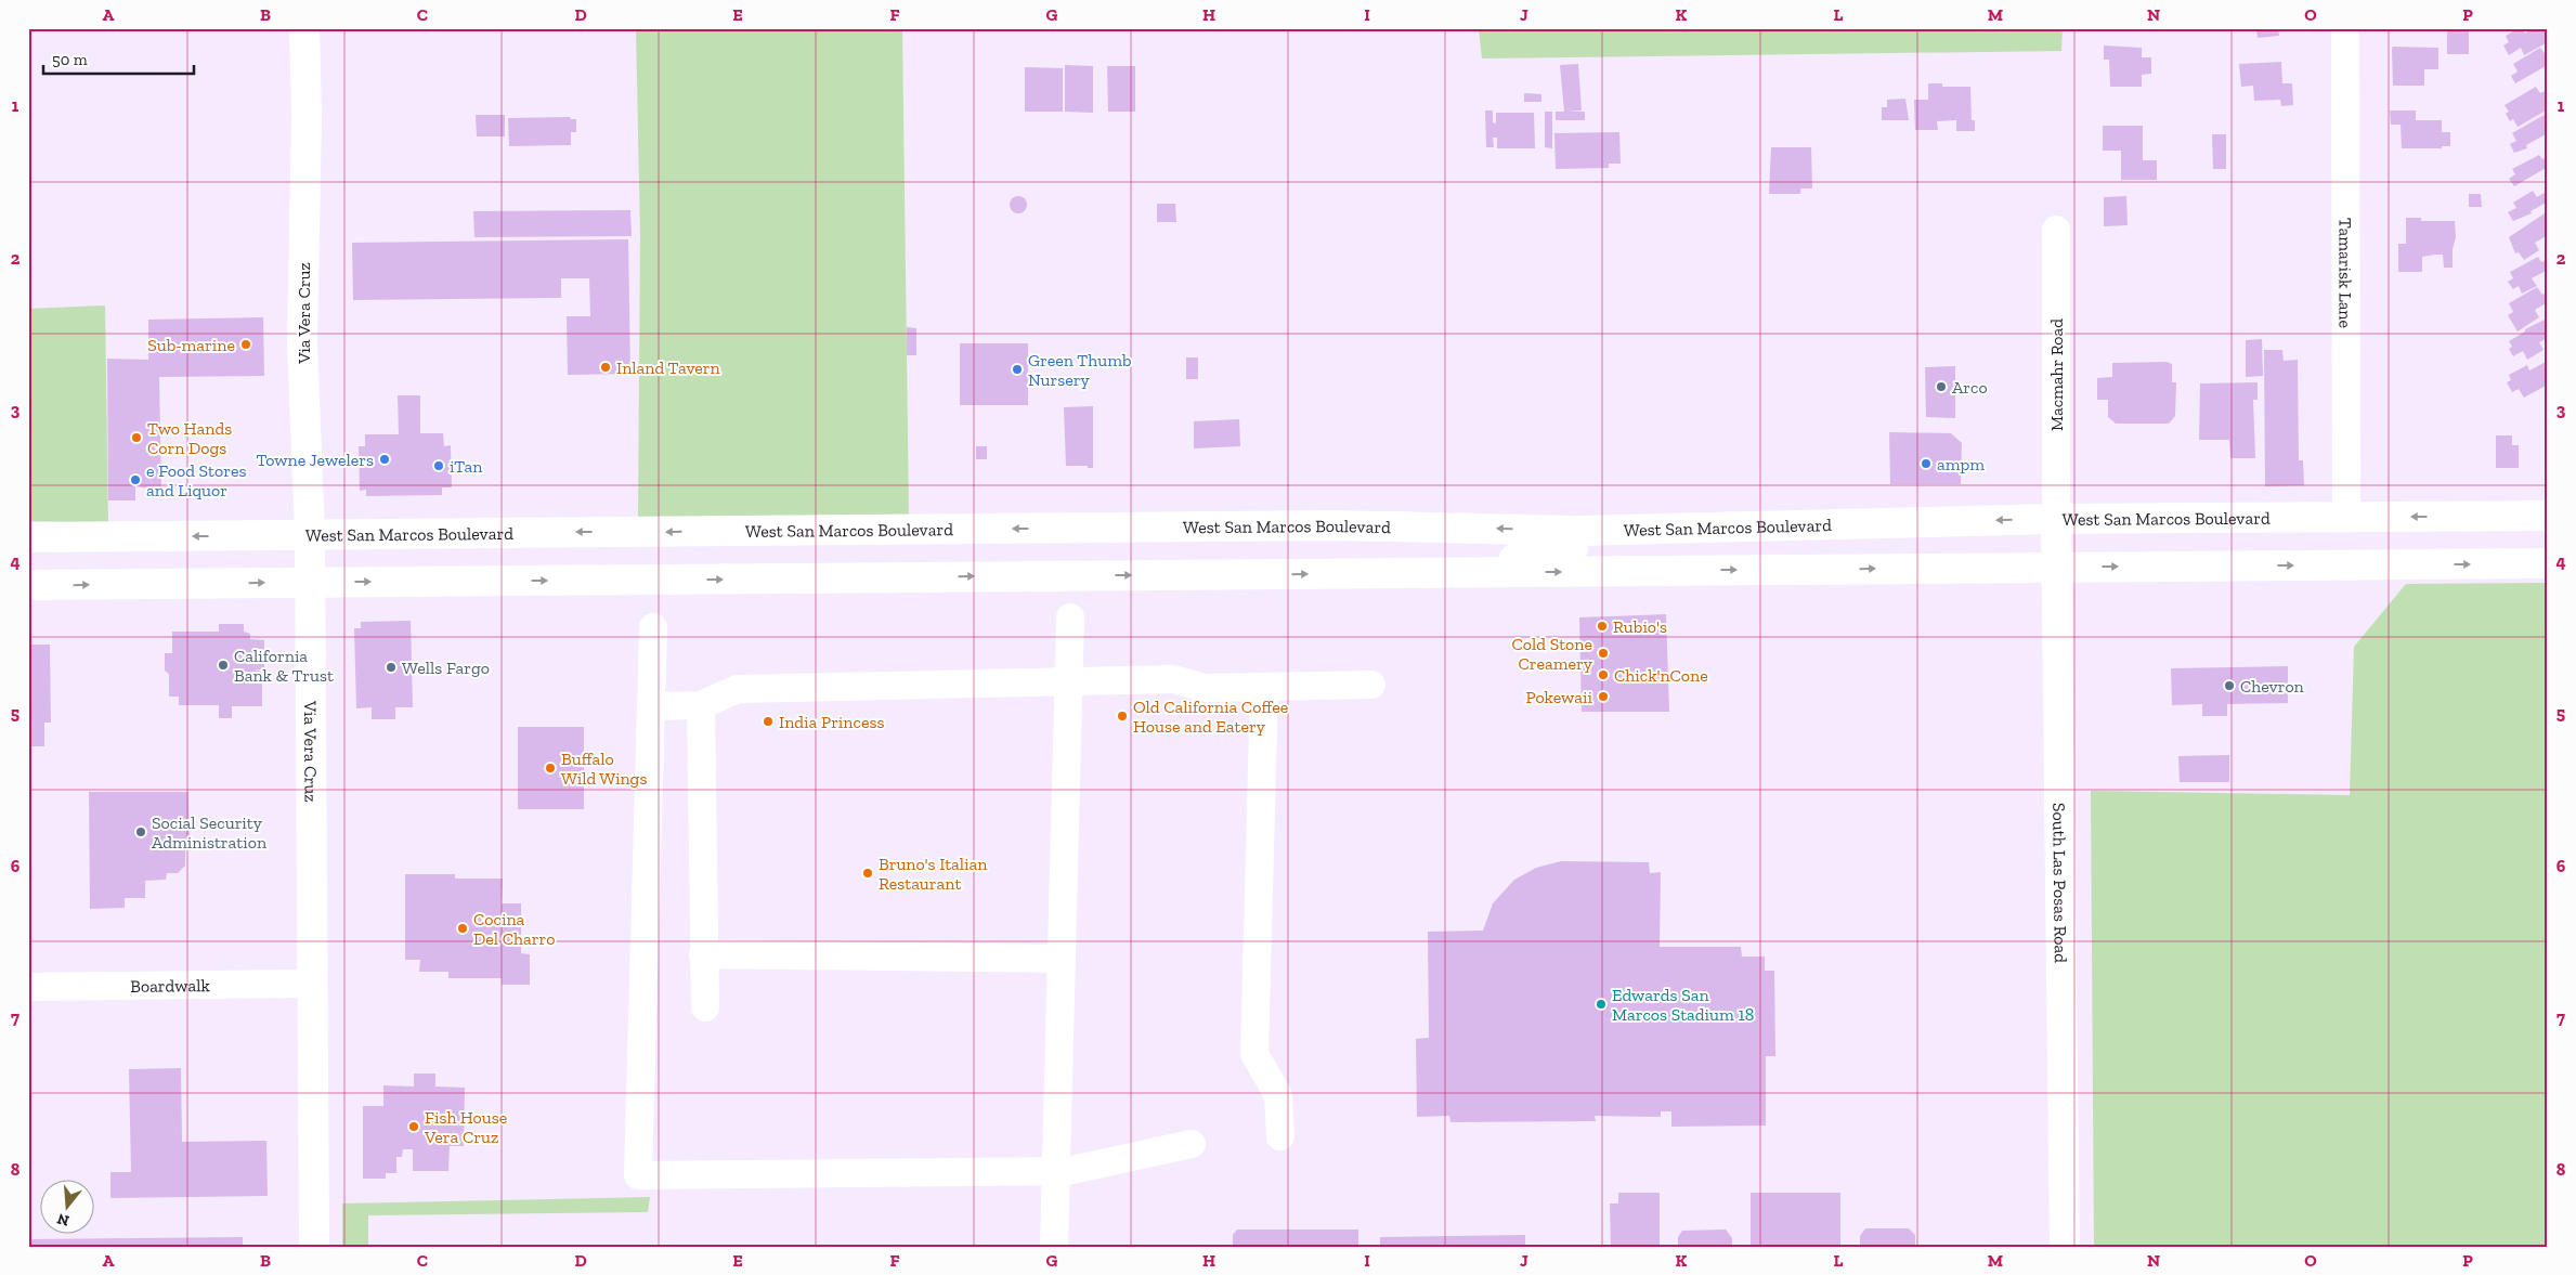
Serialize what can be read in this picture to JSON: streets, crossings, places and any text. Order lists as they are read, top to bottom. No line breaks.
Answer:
{"streets":{"main road":["Via Vera Cruz","West San Marcos Boulevard","South Las Posas Road"],"street":["Tamarisk Lane","Macmahr Road","Boardwalk"]},"crossings":[["Tamarisk Lane","West San Marcos Boulevard"],["Via Vera Cruz","West San Marcos Boulevard"],["Via Vera Cruz","Boardwalk"],["Macmahr Road","West San Marcos Boulevard"],["Macmahr Road","South Las Posas Road"],["West San Marcos Boulevard","South Las Posas Road"]],"places":["Sub-marine","Inland Tavern","Green Thumb Nursery","Arco","Two Hands Corn Dogs","Towne Jewelers","ampm","iTan","e Food Stores and Liquor","Rubio's","Cold Stone Creamery","California Bank & Trust","Wells Fargo","Chick'nCone","Chevron","Pokewaii","Old California Coffee House and Eatery","India Princess","Buffalo Wild Wings","Social Security Administration","Bruno's Italian Restaurant","Cocina Del Charro","Edwards San Marcos Stadium 18","Fish House Vera Cruz"],"scale_bar":"50 m","north":"bottom","grid":{"columns":["A","B","C","D","E","F","G","H","I","J","K","L","M","N","O","P"],"rows":["1","2","3","4","5","6","7","8"]}}
